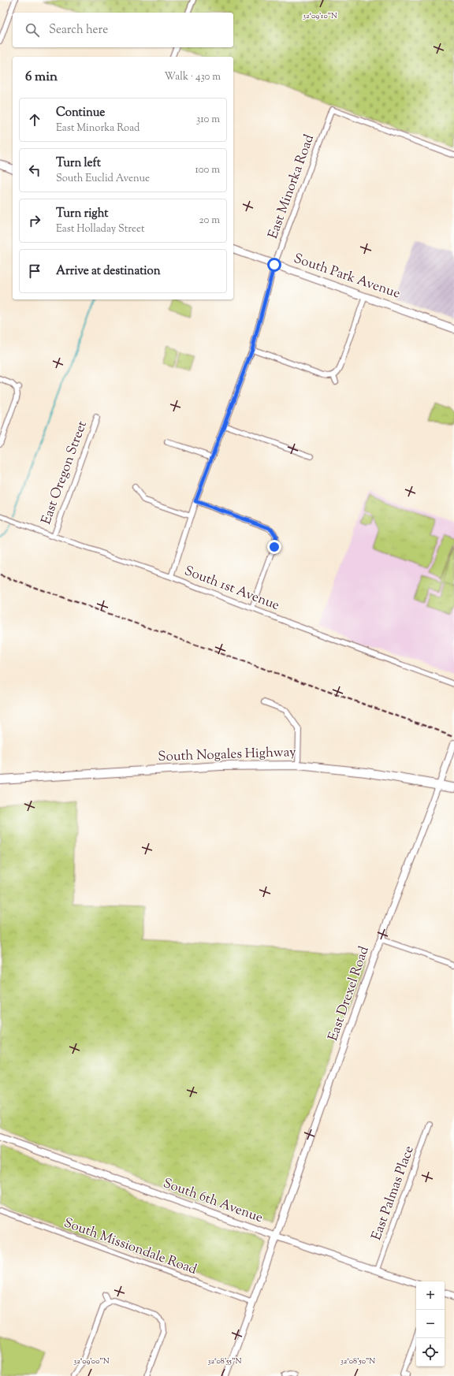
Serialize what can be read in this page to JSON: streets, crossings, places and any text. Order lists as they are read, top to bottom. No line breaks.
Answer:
{"streets":{"main road":["South Park Avenue","South Nogales Highway"],"street":["East Minorka Road","East Oregon Street","South 1st Avenue","East Drexel Road","East Palmas Place","South 6th Avenue","South Missiondale Road"]},"crossings":[["East Minorka Road","South Park Avenue"],["East Minorka Road","South 1st Avenue"],["East Oregon Street","South 1st Avenue"],["South Nogales Highway","East Drexel Road"],["East Drexel Road","South 6th Avenue"],["East Drexel Road","South Missiondale Road"],["East Palmas Place","South 6th Avenue"]],"page":{"search":"Search here","heading":["6 min","Walk · 430 m"],"list":[["Continue","East Minorka Road","310 m"],["Turn left","South Euclid Avenue","100 m"],["Turn right","East Holladay Street","20 m"],"Arrive at destination"],"map_buttons":["+","−"]},"coordinates":["32°09'10\"N","32°09'00\"N","32°08'55\"N","32°08'50\"N"]}
